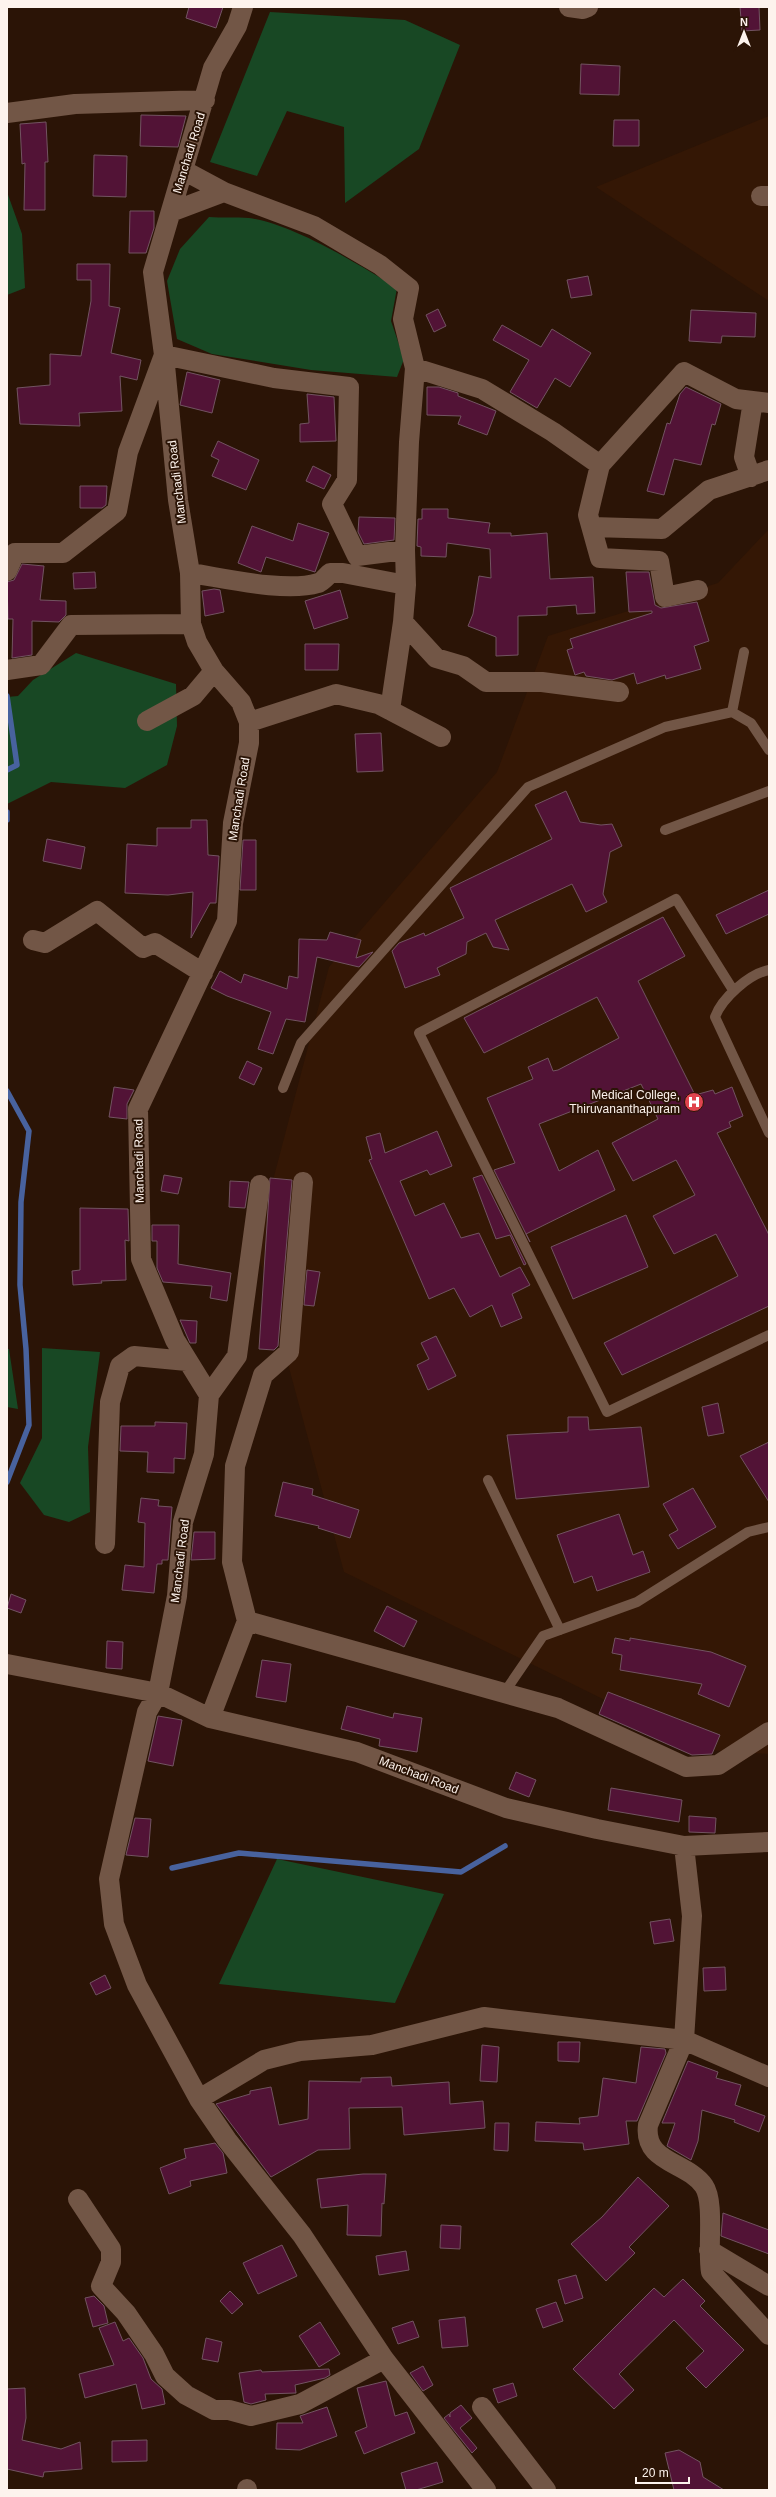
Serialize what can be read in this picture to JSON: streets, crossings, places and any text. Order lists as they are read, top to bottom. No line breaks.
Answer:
{"streets":{"street":["Manchadi Road"]},"places":{"hospital":["Medical College, Thiruvananthapuram"]},"scale_bar":"20 m","north":"top"}
